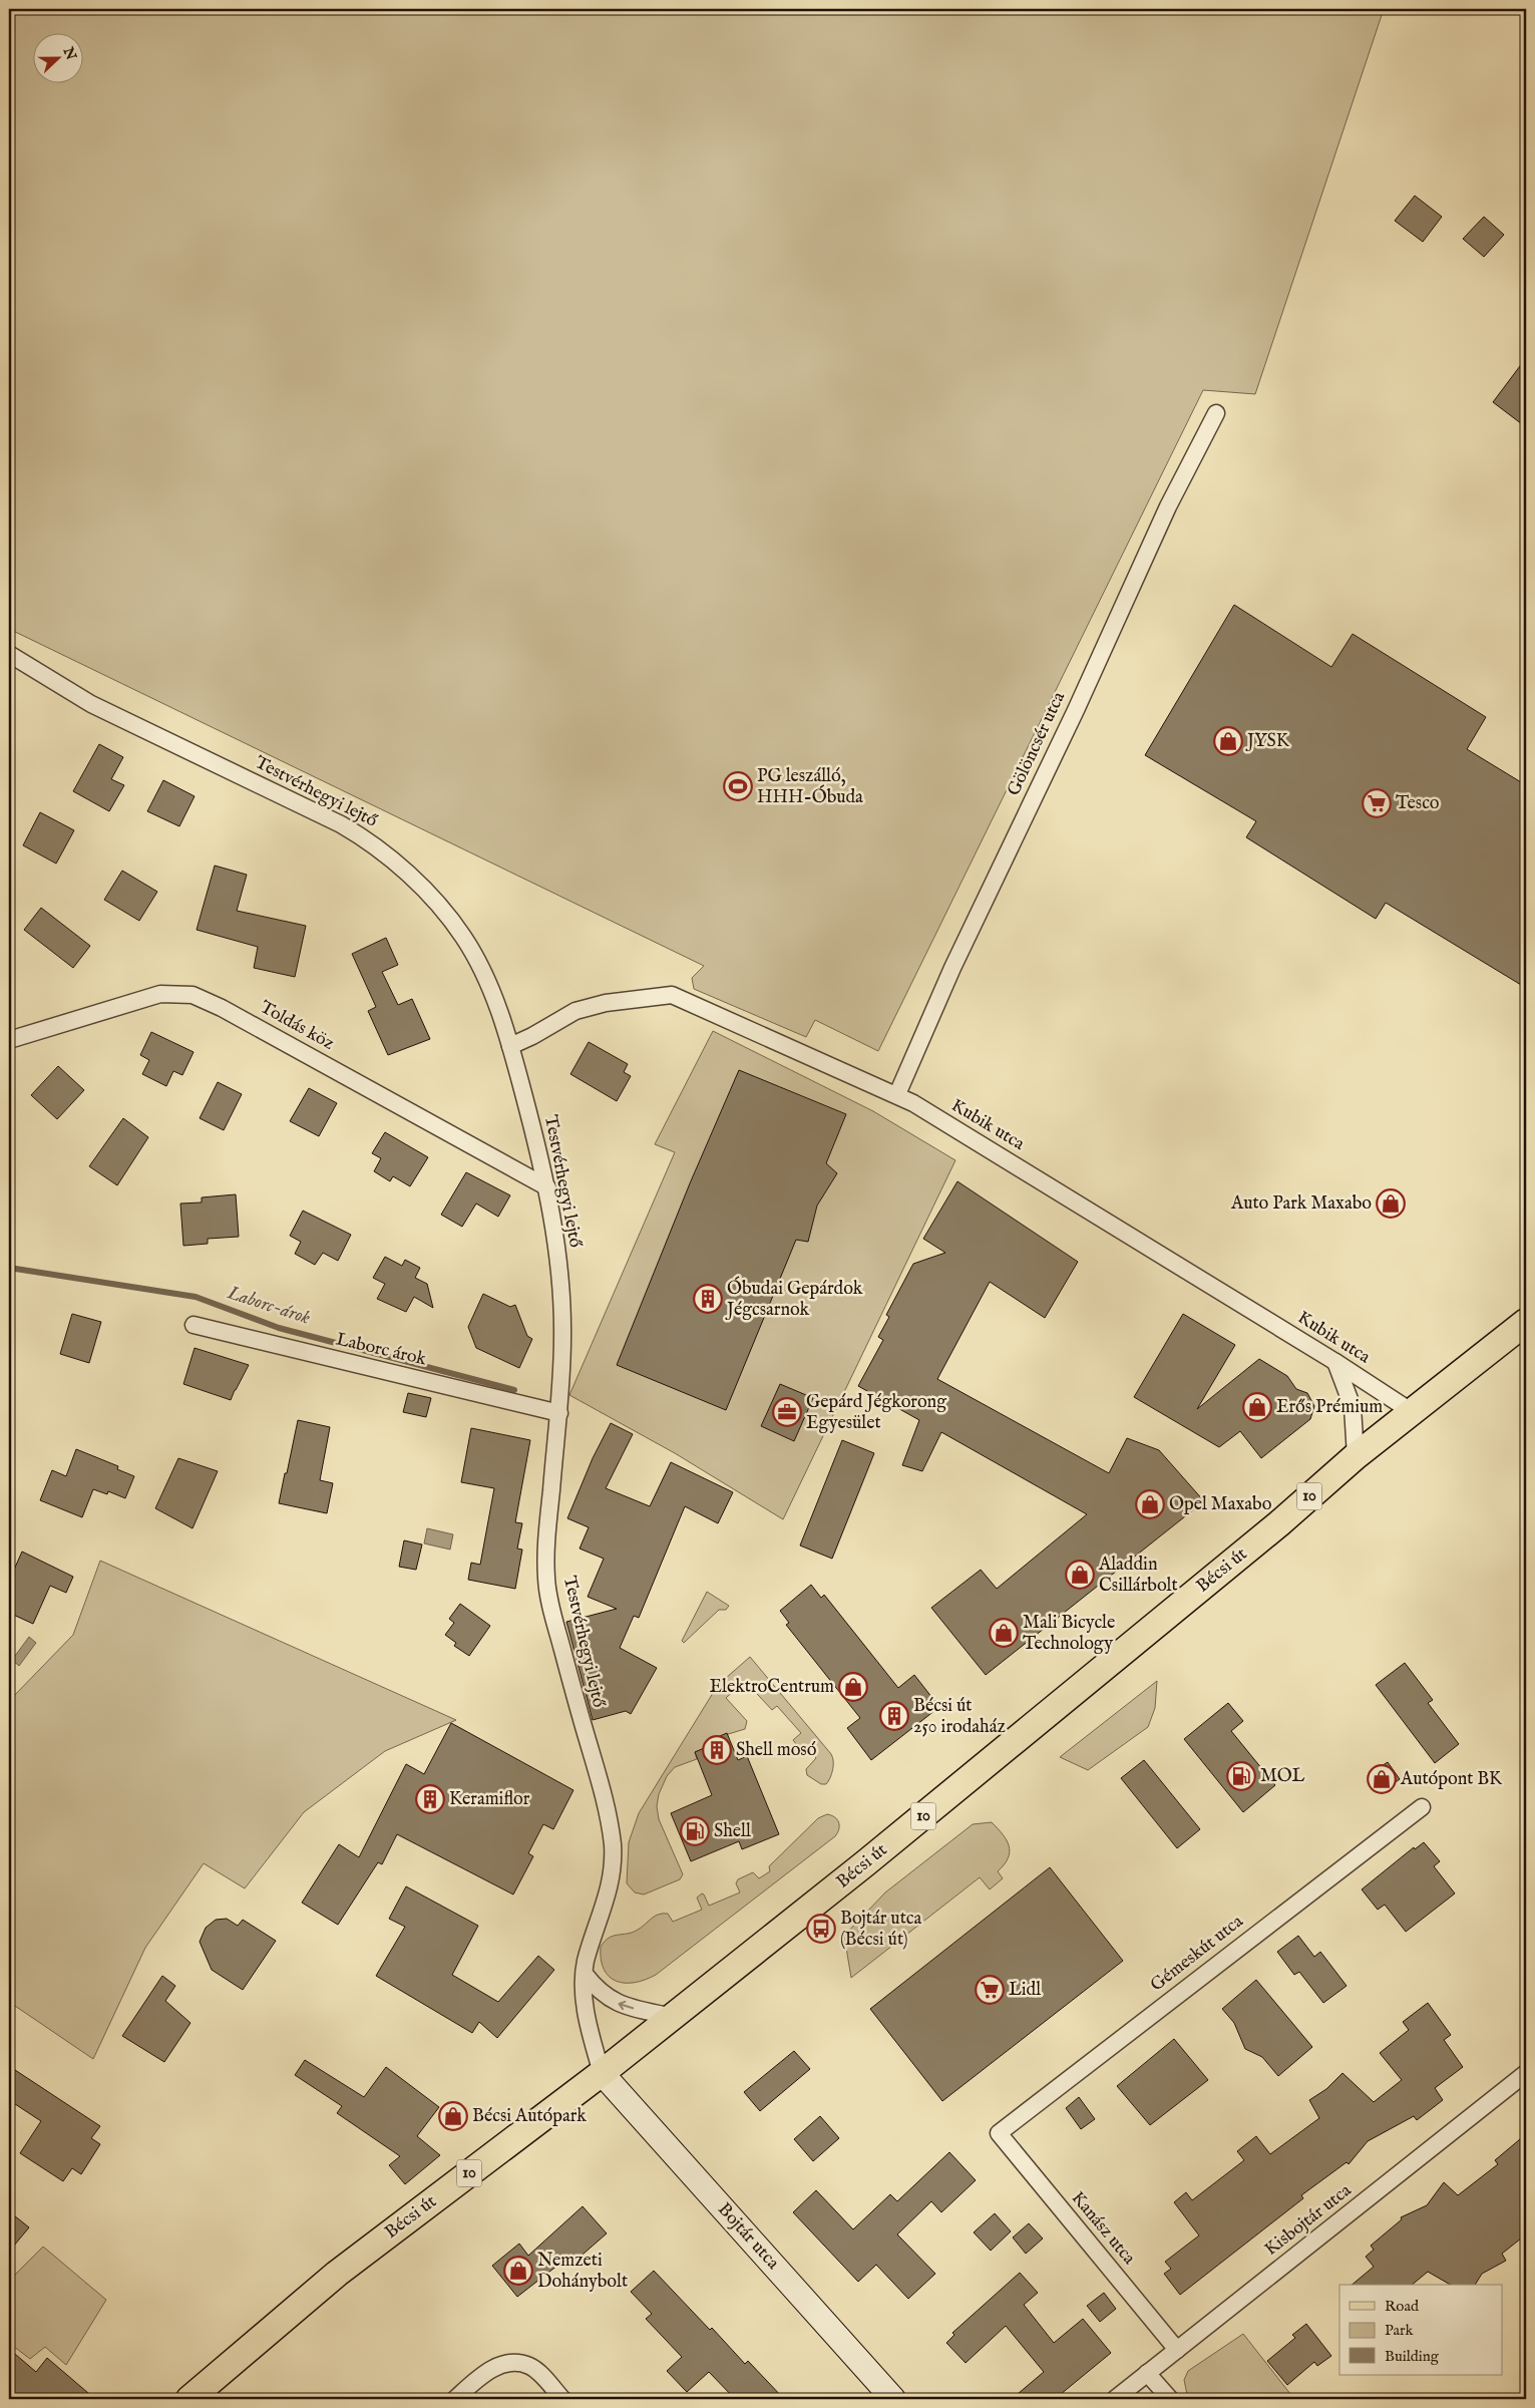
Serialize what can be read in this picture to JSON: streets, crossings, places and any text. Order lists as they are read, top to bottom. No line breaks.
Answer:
{"streets":{"main road":["10","Bécsi út"],"street":["Gölöncsér utca","Testvérhegyi lejtő","Toldás köz","Kubik utca","Laborc árok","Gémeskút utca","Kisbojtár utca","Kanász utca","Bojtár utca"]},"crossings":[["Gölöncsér utca","Kubik utca"],["Testvérhegyi lejtő","Toldás köz"],["Testvérhegyi lejtő","Kubik utca"],["Testvérhegyi lejtő","Laborc árok"],["Testvérhegyi lejtő","Bécsi út"],["Testvérhegyi lejtő","Bojtár utca"],["Kubik utca","Bécsi út"],["Bécsi út","Bojtár utca"],["Gémeskút utca","Kanász utca"],["Kisbojtár utca","Kanász utca"]],"water":["Laborc-árok"],"places":{"shop":["JYSK","Auto Park Maxabo","Erős Prémium","Opel Maxabo","Aladdin Csillárbolt","Mali Bicycle Technology","ElektroCentrum","Autópont BK","Bécsi Autópark","Nemzeti Dohánybolt"],"sports":["PG leszálló, HHH-Óbuda"],"supermarket":["Tesco","Lidl"],"building":["Óbudai Gepárdok Jégcsarnok","Bécsi út 250 irodaház","Shell mosó","Keramiflor"],"office":["Gepárd Jégkorong Egyesület"],"fuel station":["MOL","Shell"],"bus stop":["Bojtár utca (Bécsi út)"]},"legend":["Road","Park","Building"],"north":"right"}
